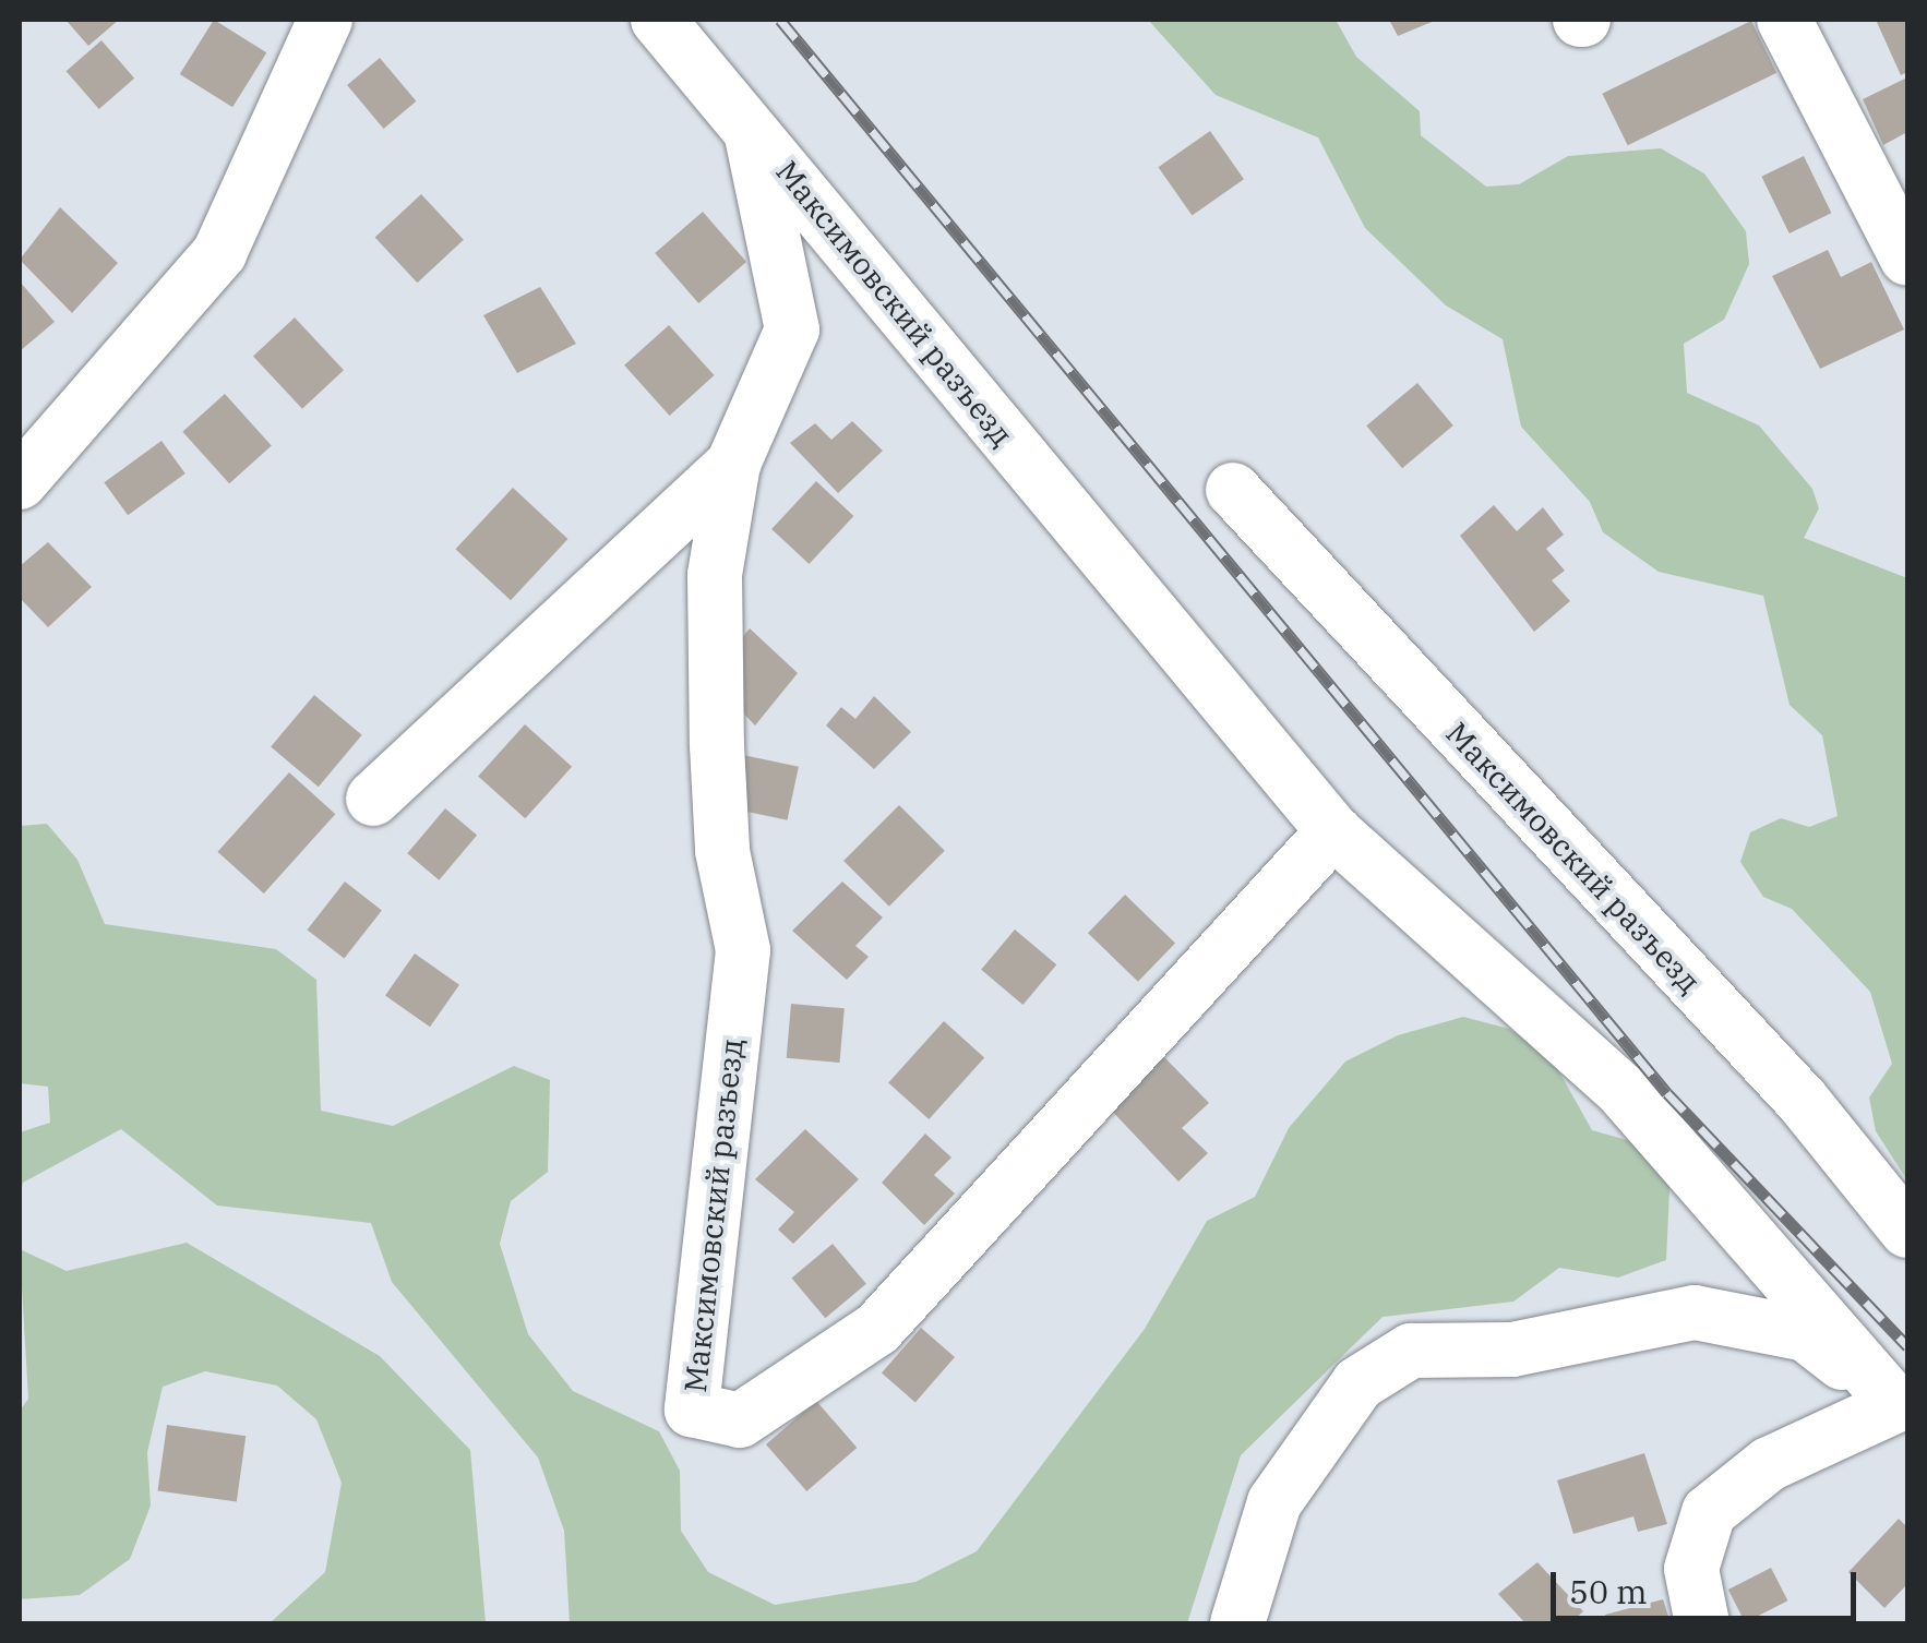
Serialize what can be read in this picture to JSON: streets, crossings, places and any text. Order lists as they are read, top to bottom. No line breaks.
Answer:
{"streets":{"street":["Максимовский разъезд"]},"scale_bar":"50 m"}
